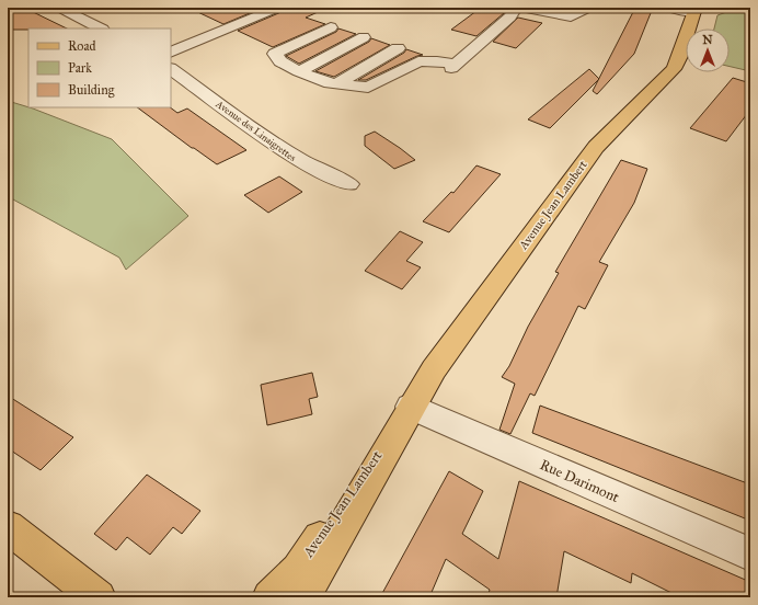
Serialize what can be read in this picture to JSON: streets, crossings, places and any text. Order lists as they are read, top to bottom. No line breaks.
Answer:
{"streets":{"main road":["Avenue Jean Lambert"],"street":["Avenue des Linaigrettes","Rue Darimont"]},"crossings":[["Avenue Jean Lambert","Rue Darimont"]],"legend":["Road","Park","Building"],"north":"top"}
